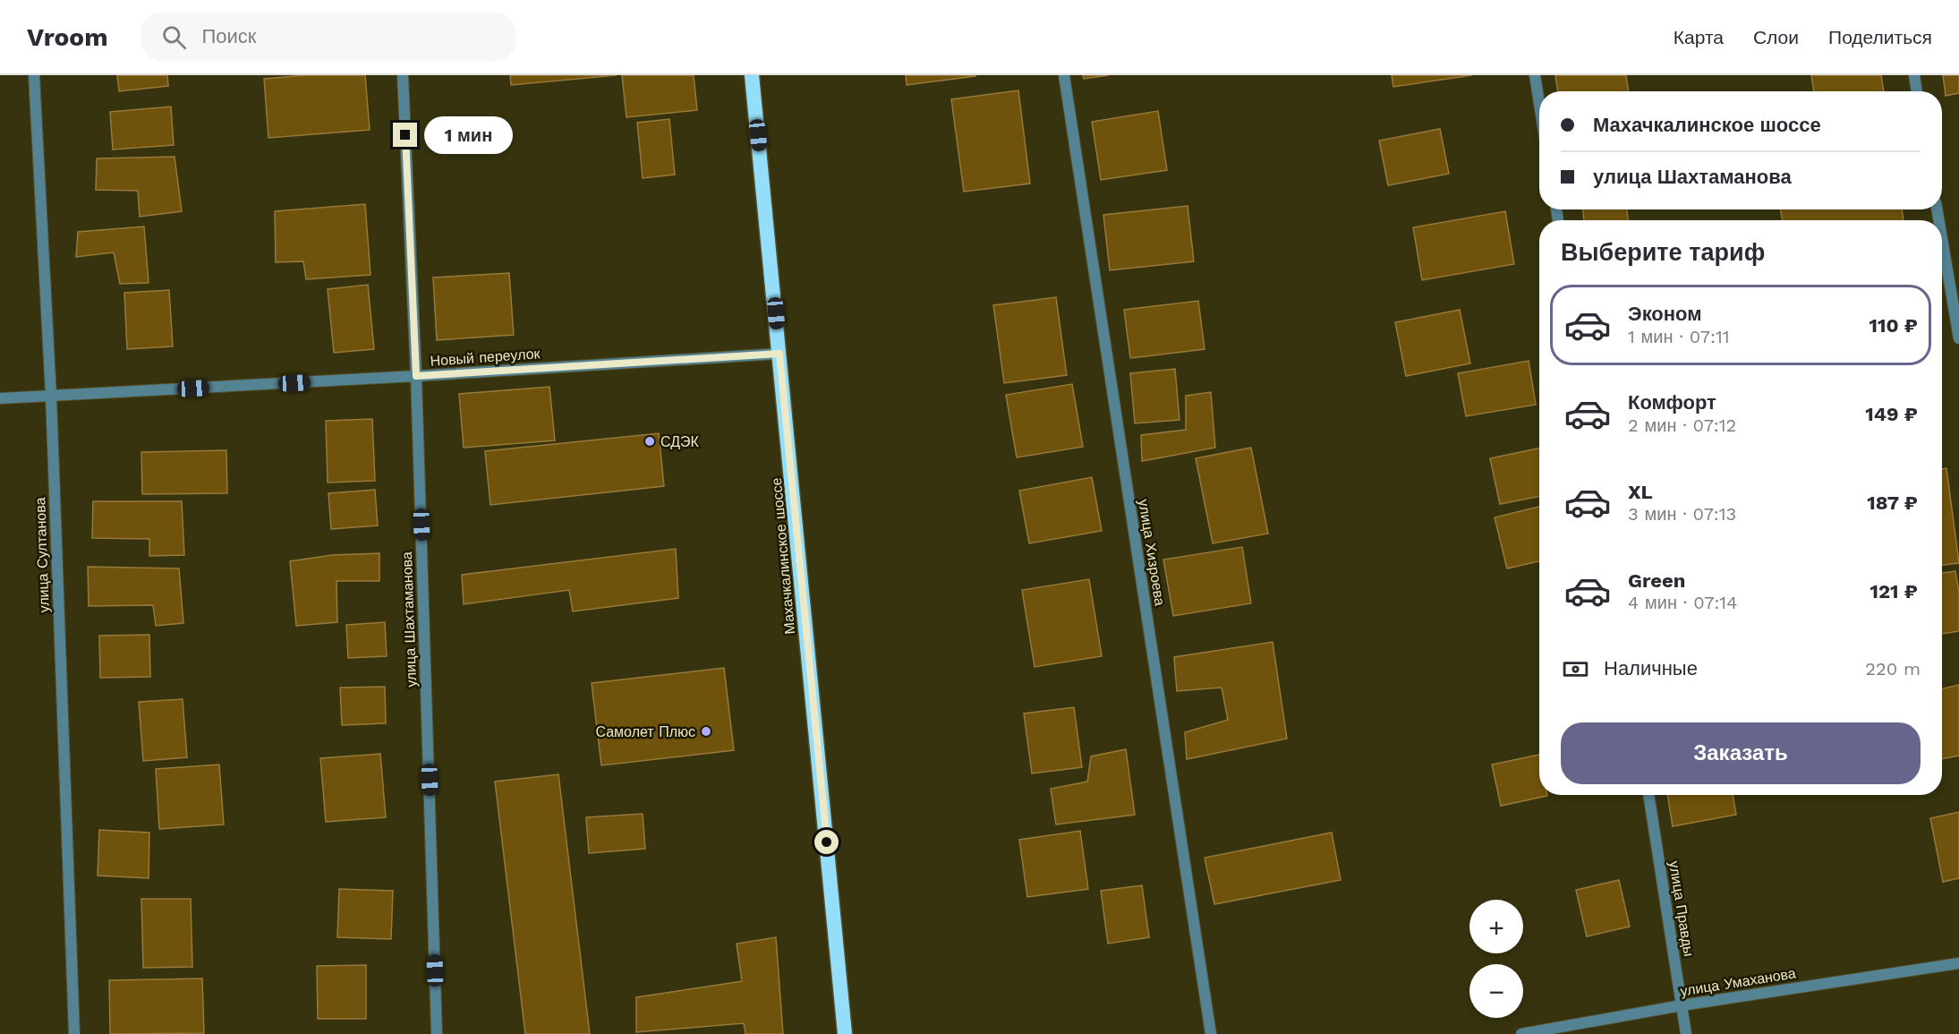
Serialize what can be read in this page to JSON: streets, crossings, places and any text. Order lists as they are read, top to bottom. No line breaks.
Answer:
{"streets":{"highway":["Махачкалинское шоссе"],"street":["Новый переулок","улица Хизроева","улица Султанова","улица Шахтаманова","улица Правды","улица Умаханова"]},"crossings":[["Новый переулок","улица Султанова"],["Новый переулок","Махачкалинское шоссе"],["Новый переулок","улица Шахтаманова"],["улица Правды","улица Умаханова"]],"places":["СДЭК","Самолет Плюс"],"page":{"header":"Vroom","search":"Поиск","nav":["Карта","Слои","Поделиться"],"banner":["Махачкалинское шоссе","улица Шахтаманова"],"bubble":"1 мин","heading":"Выберите тариф","list":[{"name":"Эконом","note":"1 мин · 07:11","value":"110 ₽"},{"name":"Комфорт","note":"2 мин · 07:12","value":"149 ₽"},{"name":"XL","note":"3 мин · 07:13","value":"187 ₽"},{"name":"Green","note":"4 мин · 07:14","value":"121 ₽"}],"pay":["Наличные","220 m"],"buttons":"Заказать","map_buttons":["+","−"]}}
